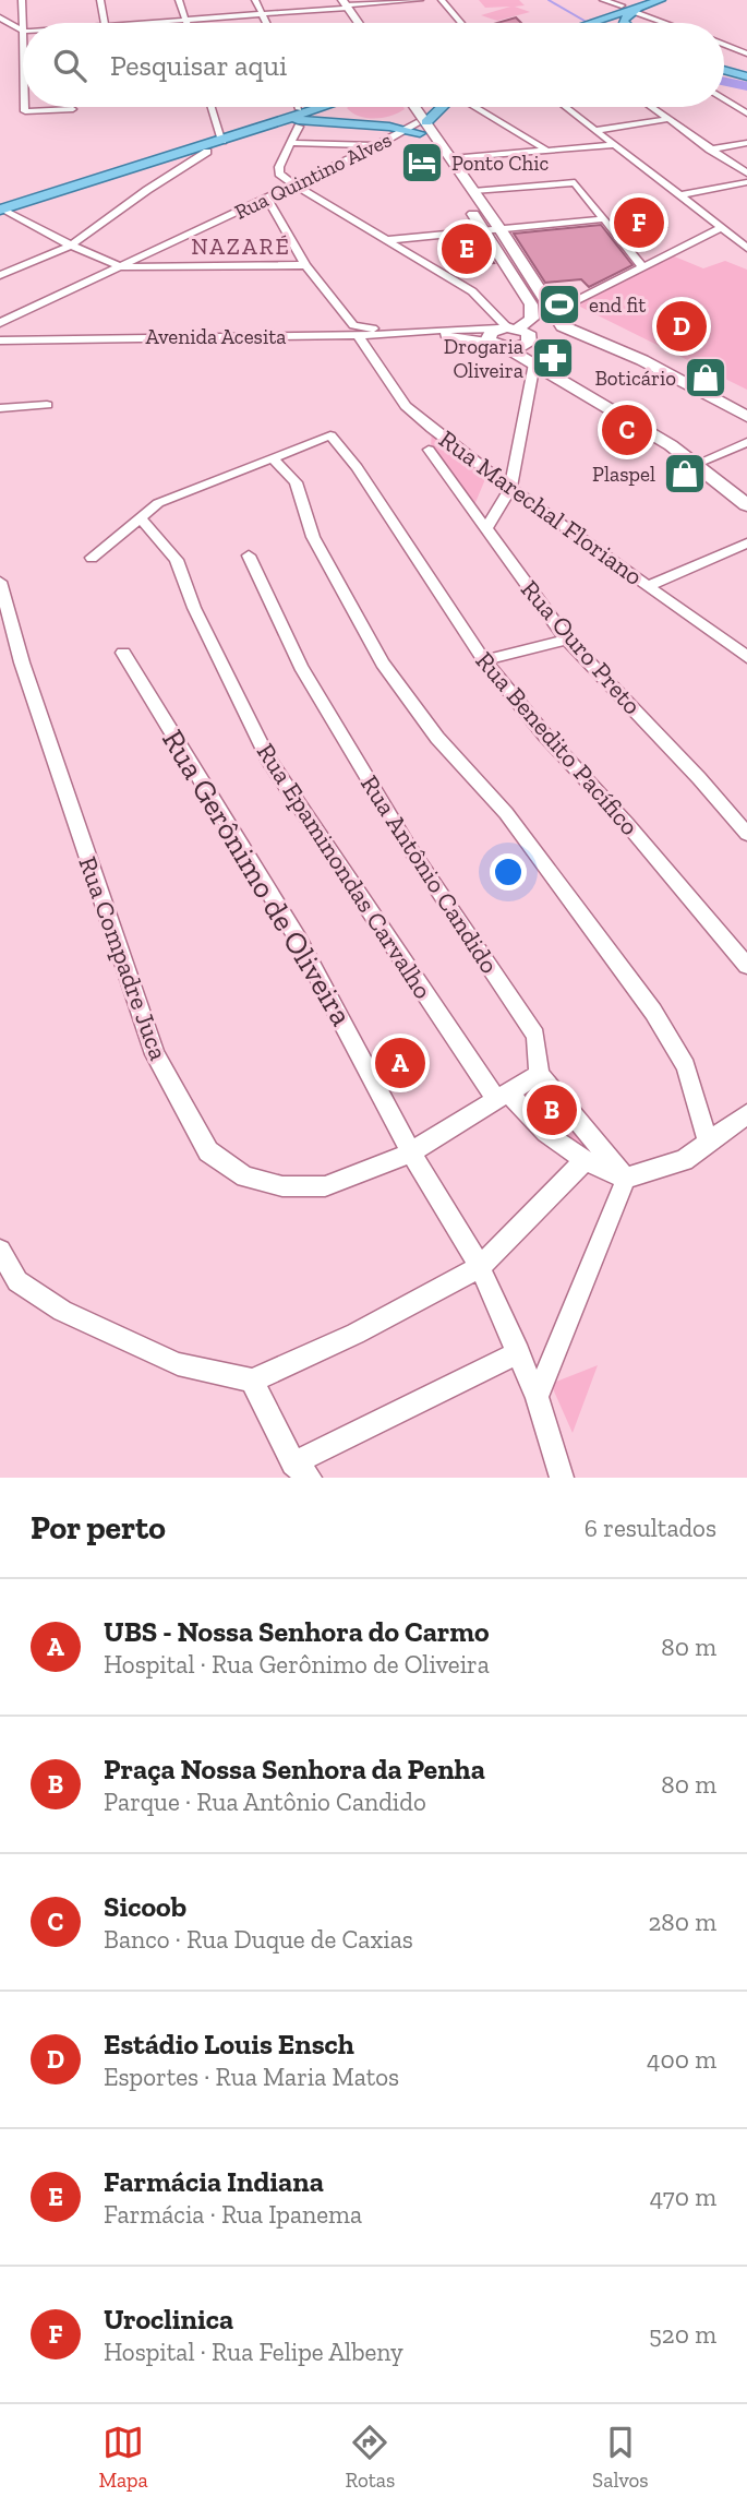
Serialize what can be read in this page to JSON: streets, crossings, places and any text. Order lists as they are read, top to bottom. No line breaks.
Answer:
{"streets":{"street":["Rua Quintino Alves","Avenida Acesita","Rua Marechal Floriano","Rua Ouro Preto","Rua Benedito Pacífico","Rua Epaminondas Carvalho","Rua Antônio Candido","Rua Gerônimo de Oliveira","Rua Compadre Juca"]},"crossings":[["Avenida Acesita","Rua Marechal Floriano"],["Rua Epaminondas Carvalho","Rua Compadre Juca"],["Rua Antônio Candido","Rua Compadre Juca"],["Rua Gerônimo de Oliveira","Rua Compadre Juca"]],"districts":["NAZARÉ"],"places":{"hotel":["Ponto Chic"],"sports":["end fit"],"pharmacy":["Drogaria Oliveira"],"shop":["Boticário","Plaspel"]},"page":{"search":"Pesquisar aqui","pins":["F","E","D","C","A","B"],"heading":["Por perto","6 resultados"],"list":[{"mark":"A","name":"UBS - Nossa Senhora do Carmo","note":"Hospital · Rua Gerônimo de Oliveira","value":"80 m"},{"mark":"B","name":"Praça Nossa Senhora da Penha","note":"Parque · Rua Antônio Candido","value":"80 m"},{"mark":"C","name":"Sicoob","note":"Banco · Rua Duque de Caxias","value":"280 m"},{"mark":"D","name":"Estádio Louis Ensch","note":"Esportes · Rua Maria Matos","value":"400 m"},{"mark":"E","name":"Farmácia Indiana","note":"Farmácia · Rua Ipanema","value":"470 m"},{"mark":"F","name":"Uroclinica","note":"Hospital · Rua Felipe Albeny","value":"520 m"}],"nav":["Mapa","Rotas","Salvos"]}}
